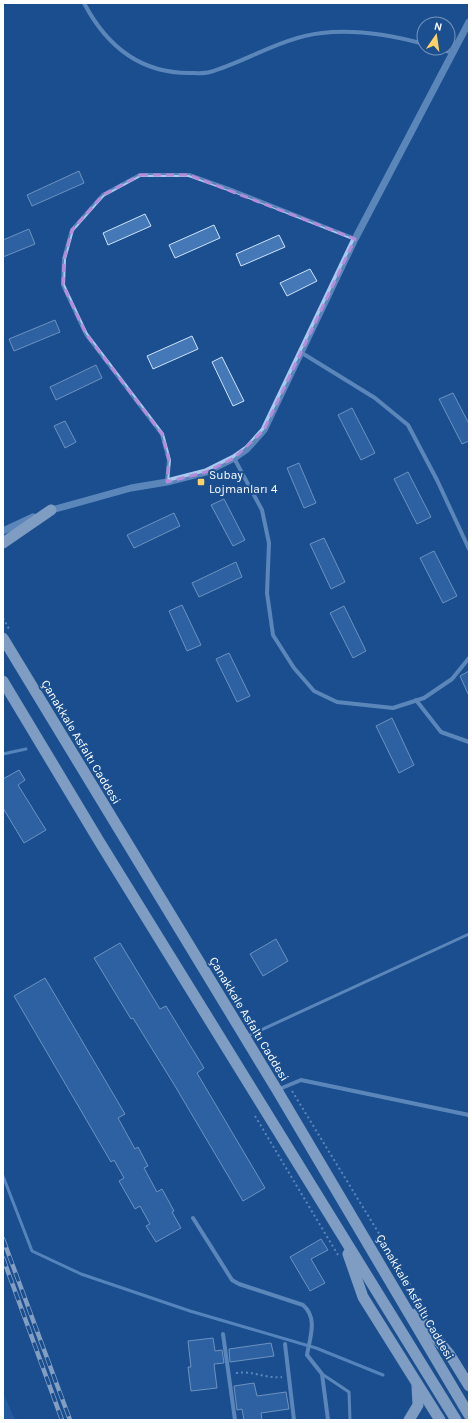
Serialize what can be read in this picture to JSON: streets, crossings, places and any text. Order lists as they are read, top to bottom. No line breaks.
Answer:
{"streets":{"highway":["Çanakkale Asfaltı Caddesi"]},"places":{"transit":["Subay Lojmanları 4"]},"north":"top"}
